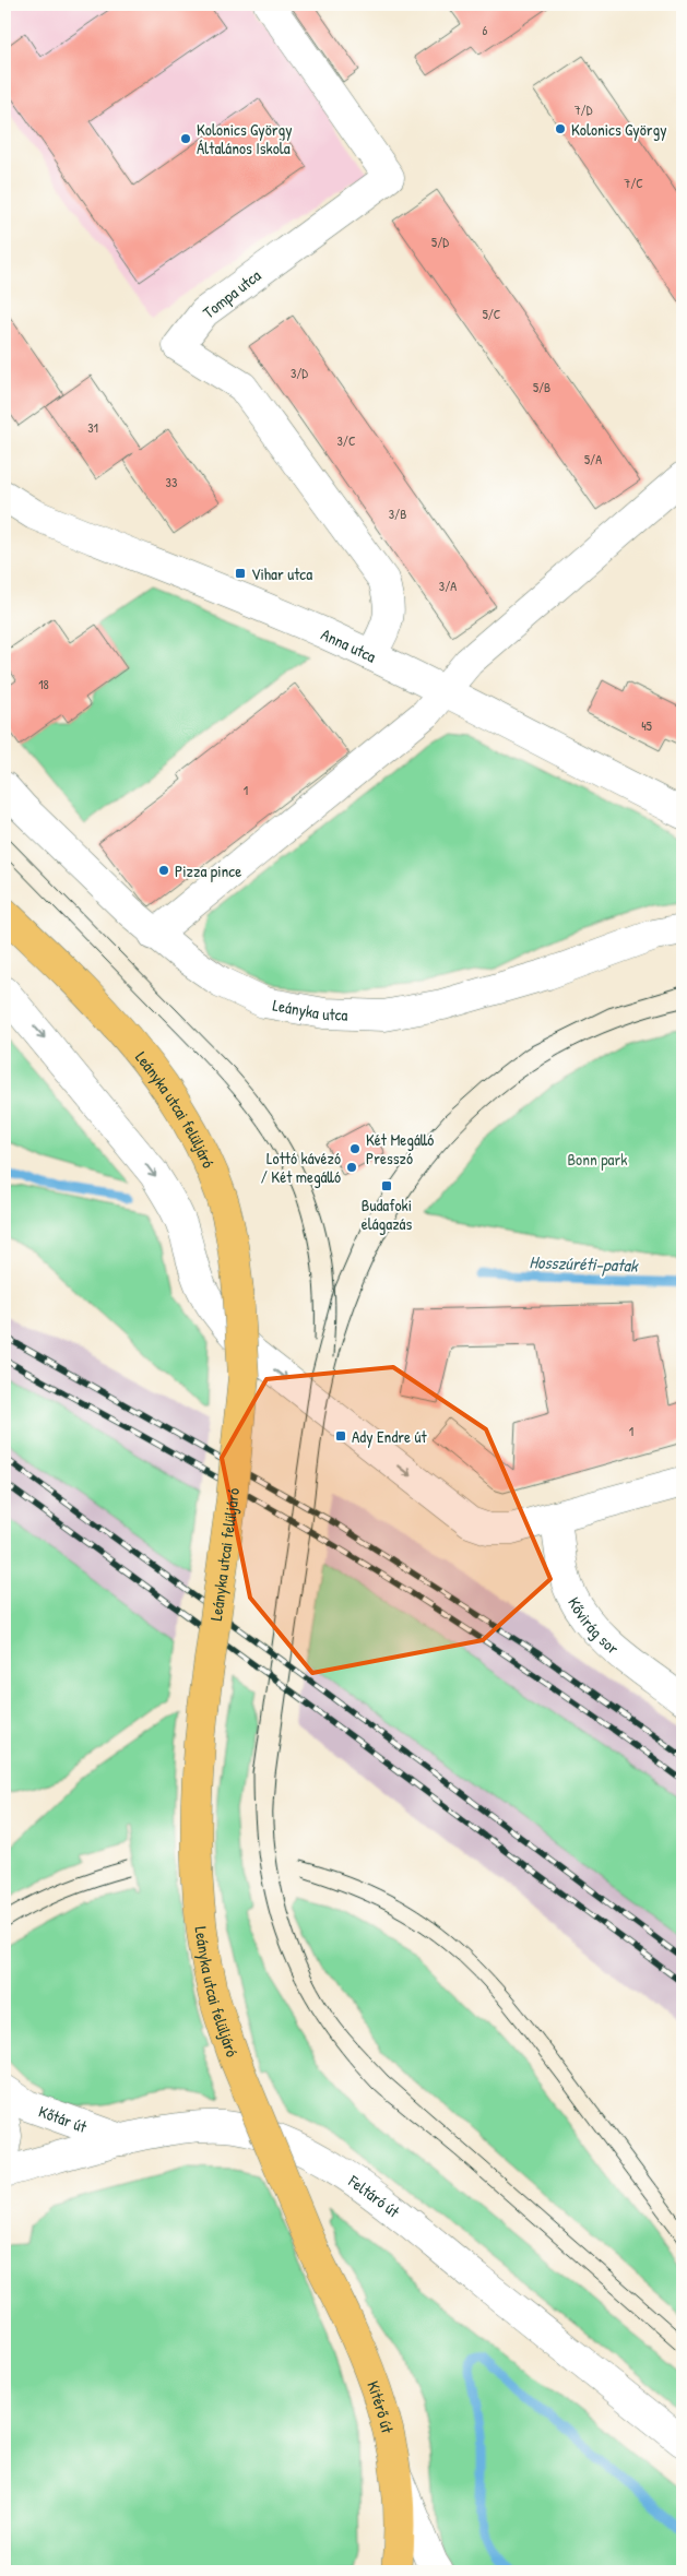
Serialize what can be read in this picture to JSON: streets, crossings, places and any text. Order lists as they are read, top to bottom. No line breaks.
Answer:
{"streets":{"main road":["Leányka utcai felüljáró","Kitérő út"],"street":["Tompa utca","Anna utca","Leányka utca","Kővirág sor","Kőtár út","Feltáró út"]},"crossings":[["Tompa utca","Anna utca"],["Leányka utcai felüljáró","Kitérő út"],["Kőtár út","Feltáró út"]],"water":["Hosszúréti-patak"],"parks":["Bonn park"],"places":{"other":["Kolonics György","Kolonics György Általános Iskola","Pizza pince","Két Megálló Presszó","Lottó kávézó / Két megálló"],"transit":["Vihar utca","Budafoki elágazás","Ady Endre út"]},"house_numbers":["6","7/D","7/C","5/D","5/C","3/D","5/B","31","3/C","5/A","33","3/B","3/A","18","45","1","1"]}
